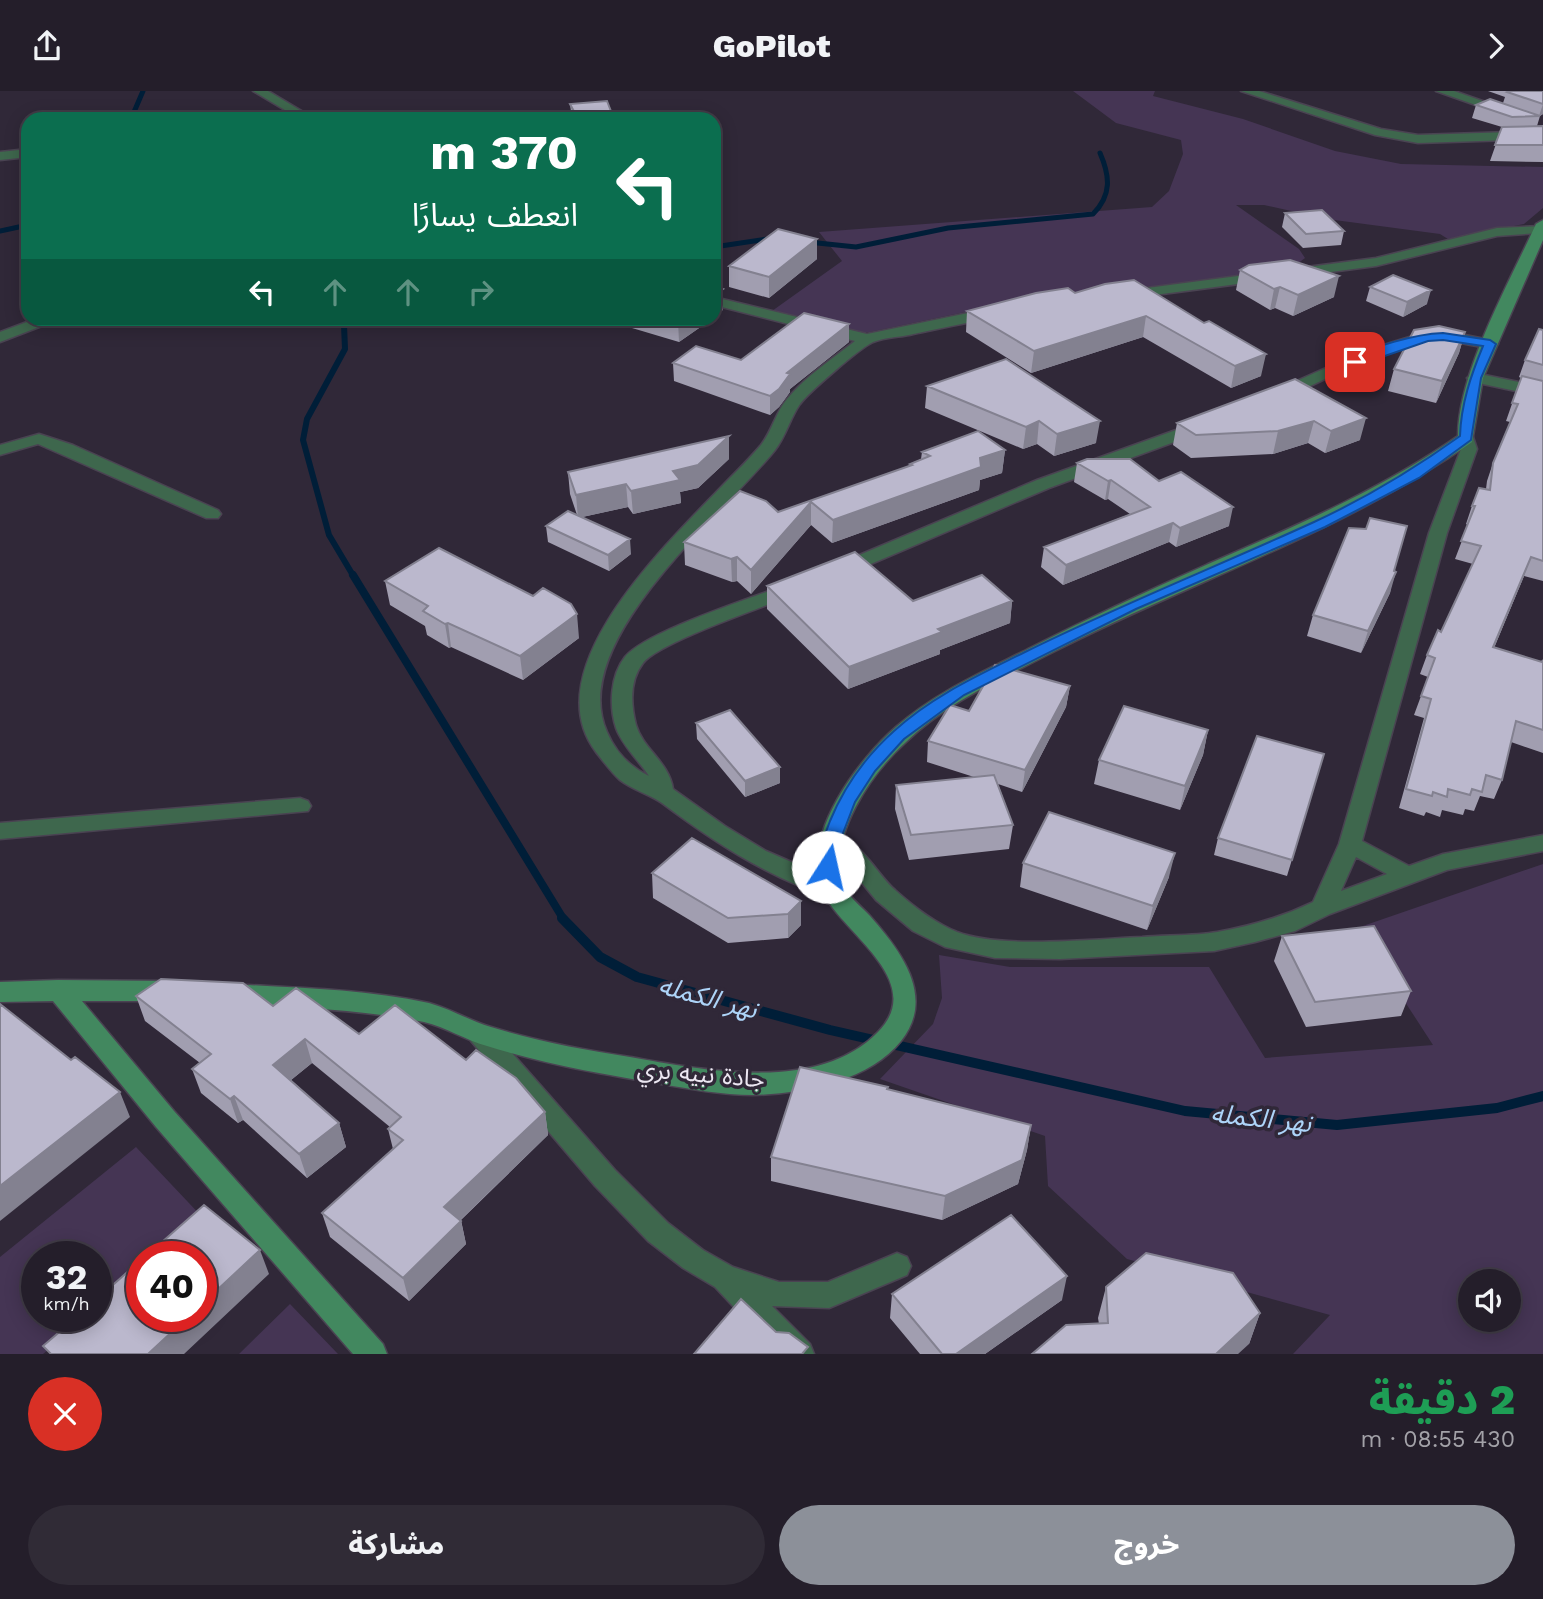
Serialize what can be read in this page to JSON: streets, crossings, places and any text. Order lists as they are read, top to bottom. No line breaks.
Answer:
{"streets":{"street":["جادة نبيه بري"]},"water":["نهر الكمله"],"page":{"header":"GoPilot","turn":["370 m","انعطف يسارًا"],"speed":"32 km/h","limit":"40","heading":["2 دقيقة","430 m · 08:55"],"buttons":["خروج","مشاركة"]}}
